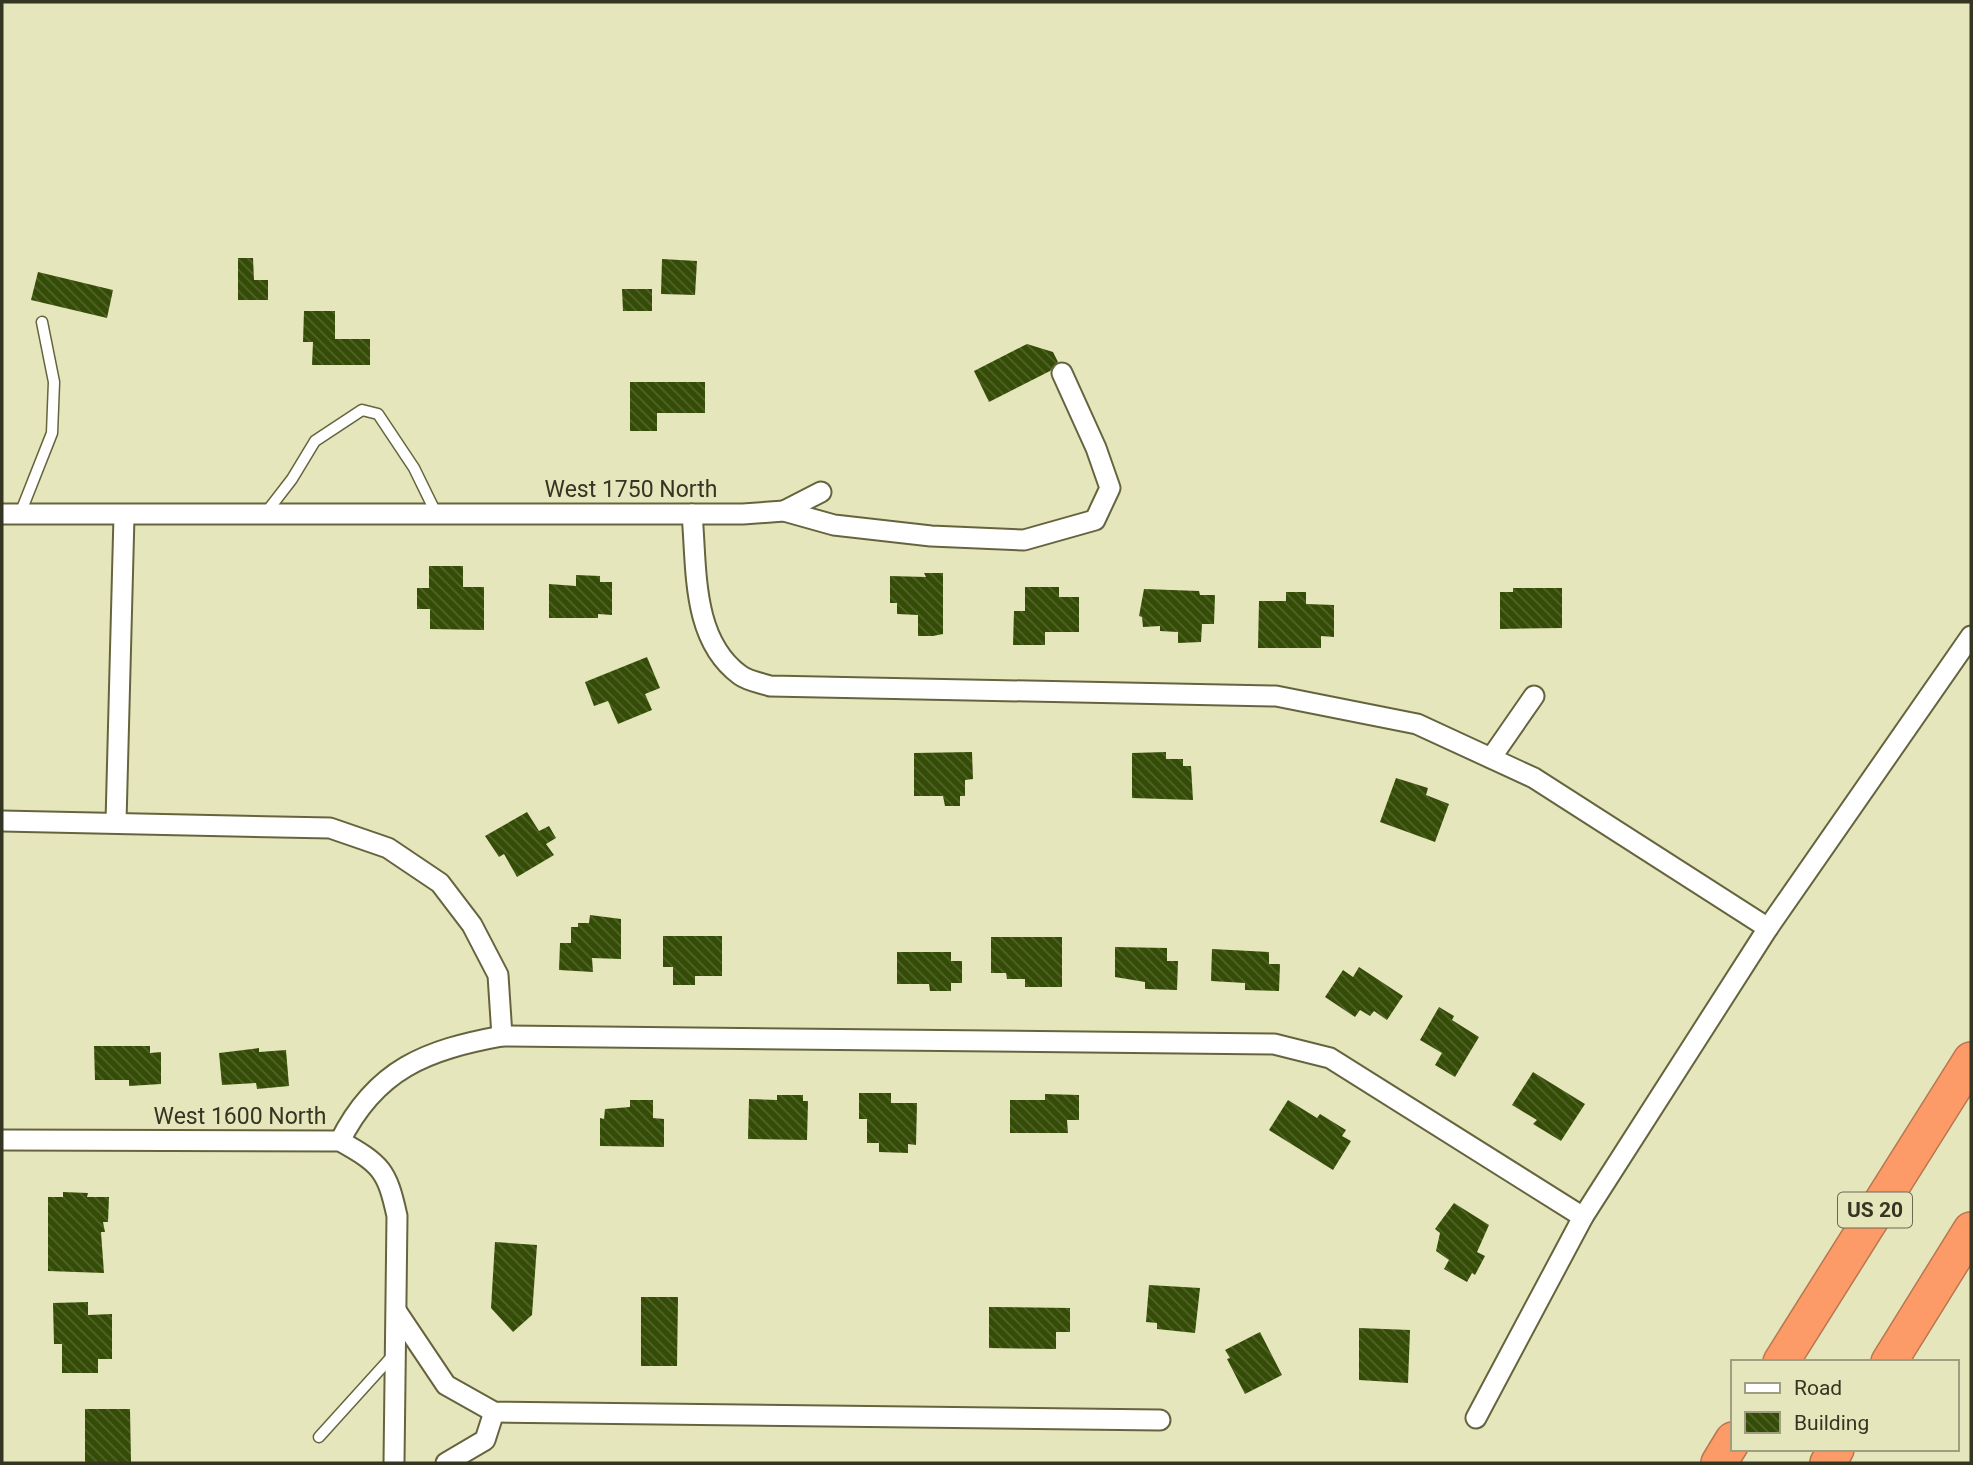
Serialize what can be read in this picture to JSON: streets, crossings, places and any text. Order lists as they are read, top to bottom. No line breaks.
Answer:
{"streets":{"highway":["US 20"],"street":["West 1750 North","West 1600 North"]},"legend":["Road","Building"]}
